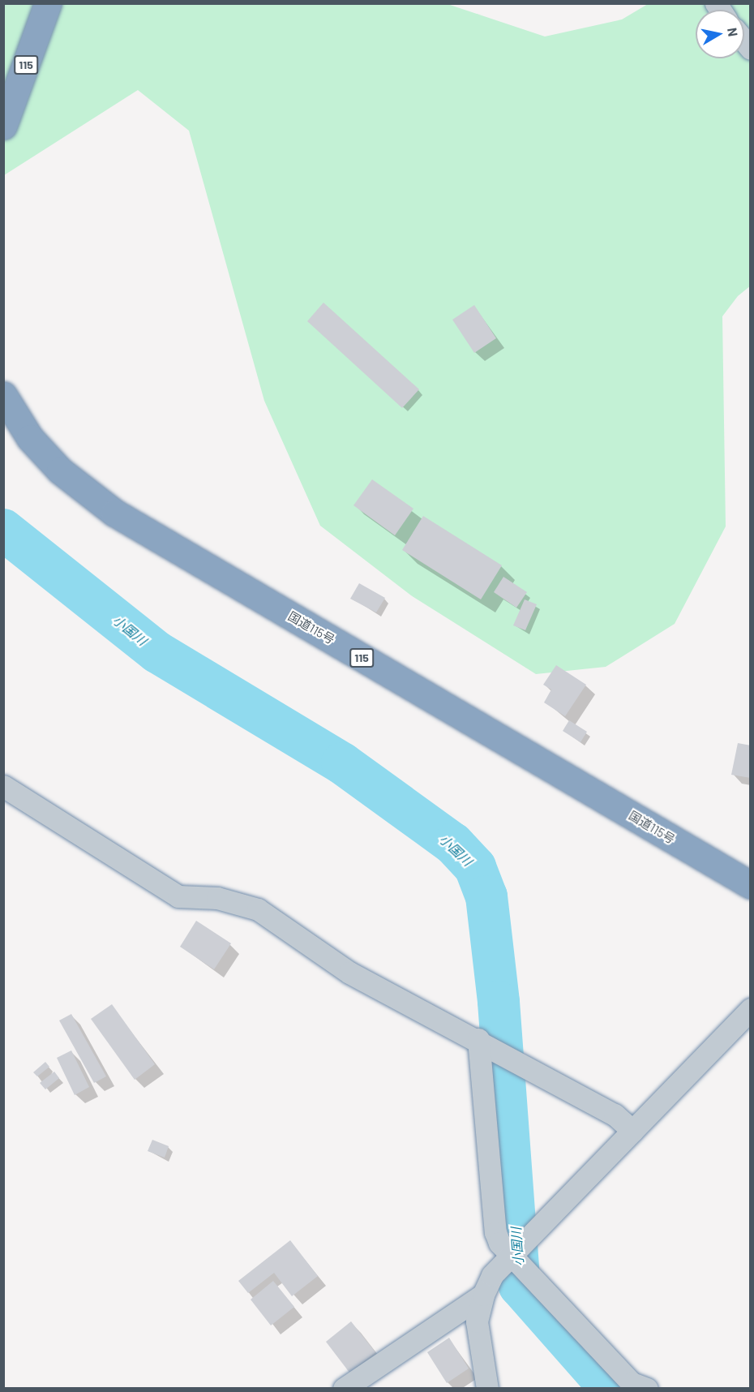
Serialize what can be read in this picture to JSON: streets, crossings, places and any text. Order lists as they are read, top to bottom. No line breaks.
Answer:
{"streets":{"highway":["115","国道115号"]},"water":["小国川"],"north":"right"}
